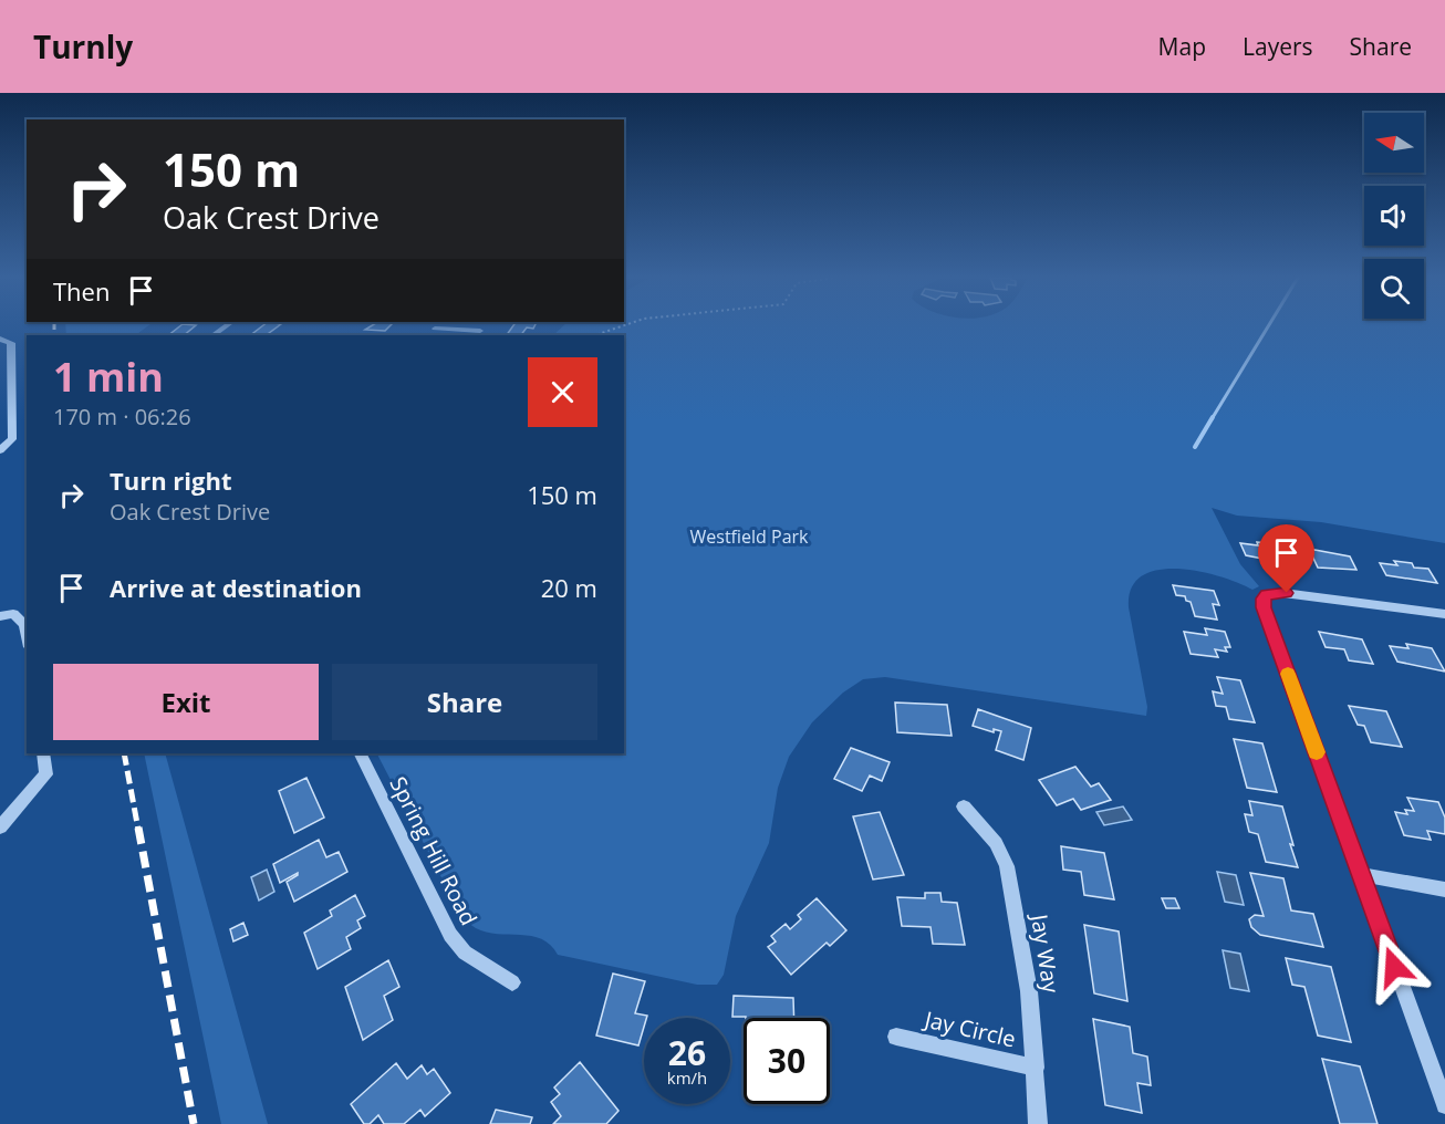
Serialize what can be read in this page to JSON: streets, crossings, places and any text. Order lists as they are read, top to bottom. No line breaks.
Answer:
{"streets":{"street":["Spring Hill Road","Jay Way","Jay Circle"]},"crossings":[["Jay Way","Jay Circle"]],"parks":["Westfield Park"],"north":"left","page":{"header":"Turnly","nav":["Map","Layers","Share"],"turn":["150 m","Oak Crest Drive"],"then":"Then","heading":["1 min","170 m · 06:26"],"list":[{"name":"Turn right","note":"Oak Crest Drive","value":"150 m"},{"name":"Arrive at destination","value":"20 m"}],"buttons":["Exit","Share"],"speed":"26 km/h","limit":"30"}}
